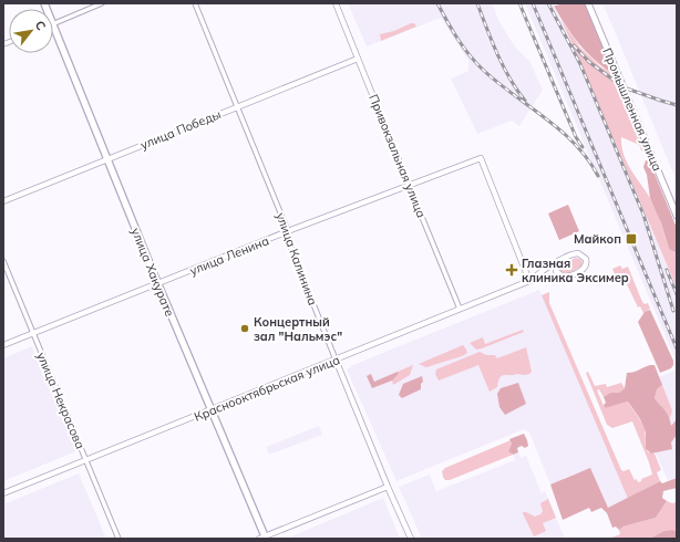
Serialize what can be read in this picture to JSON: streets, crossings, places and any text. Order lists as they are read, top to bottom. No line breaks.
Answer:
{"streets":{"main road":["Промышленная улица","улица Хакурате"],"street":["улица Победы","Привокзальная улица","улица Ленина","улица Калинина","Краснооктябрьская улица","улица Некрасова"]},"crossings":[["улица Победы","Привокзальная улица"],["улица Победы","улица Калинина"],["улица Победы","улица Хакурате"],["Привокзальная улица","улица Ленина"],["Привокзальная улица","Краснооктябрьская улица"],["улица Ленина","улица Калинина"],["улица Ленина","улица Хакурате"],["улица Ленина","Краснооктябрьская улица"],["улица Ленина","улица Некрасова"],["улица Калинина","Краснооктябрьская улица"],["улица Хакурате","Краснооктябрьская улица"],["Краснооктябрьская улица","улица Некрасова"]],"places":{"transit":["Майкоп"],"health":["Глазная клиника Эксимер"],"other":["Концертный зал \"Нальмэс\""]},"north":"top right"}
